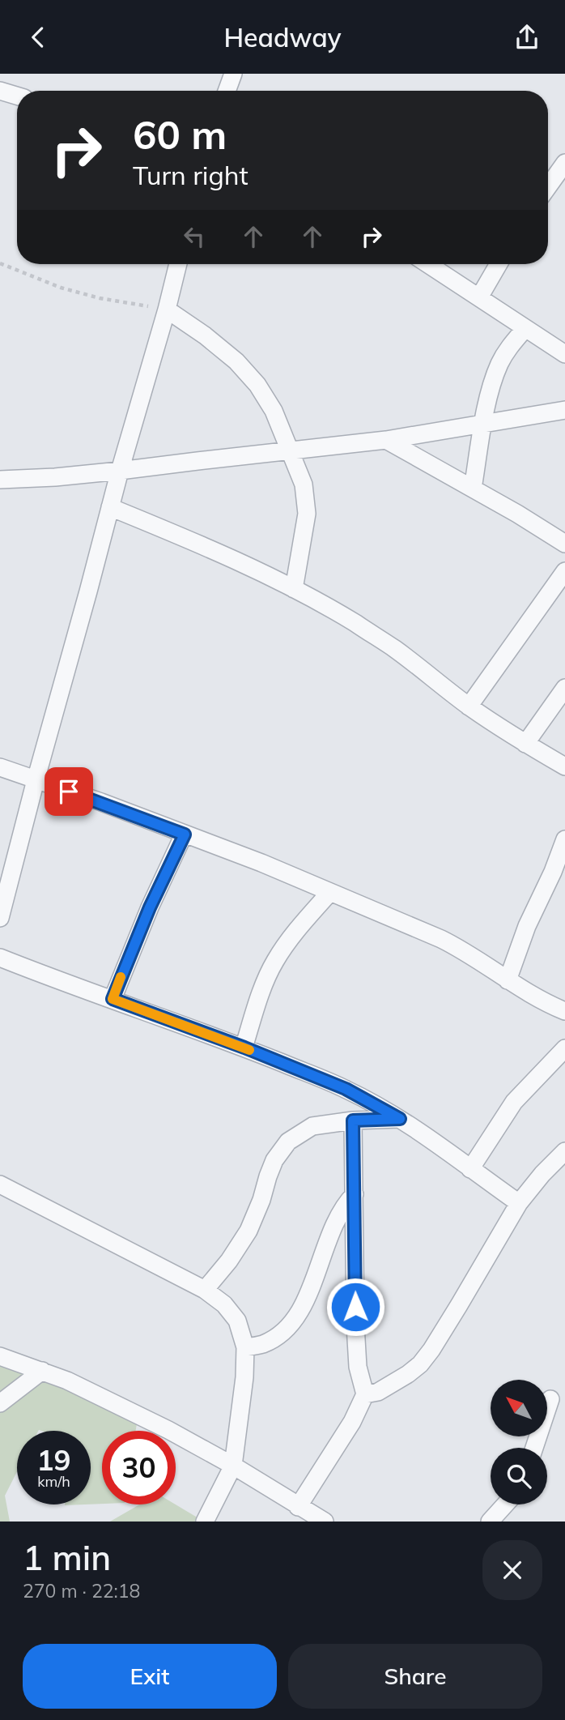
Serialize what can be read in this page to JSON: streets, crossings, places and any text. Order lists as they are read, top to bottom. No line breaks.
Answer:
{"north":"top left","page":{"header":"Headway","turn":["60 m","Turn right"],"speed":"19 km/h","limit":"30","heading":["1 min","270 m · 22:18"],"buttons":["Exit","Share"]}}
